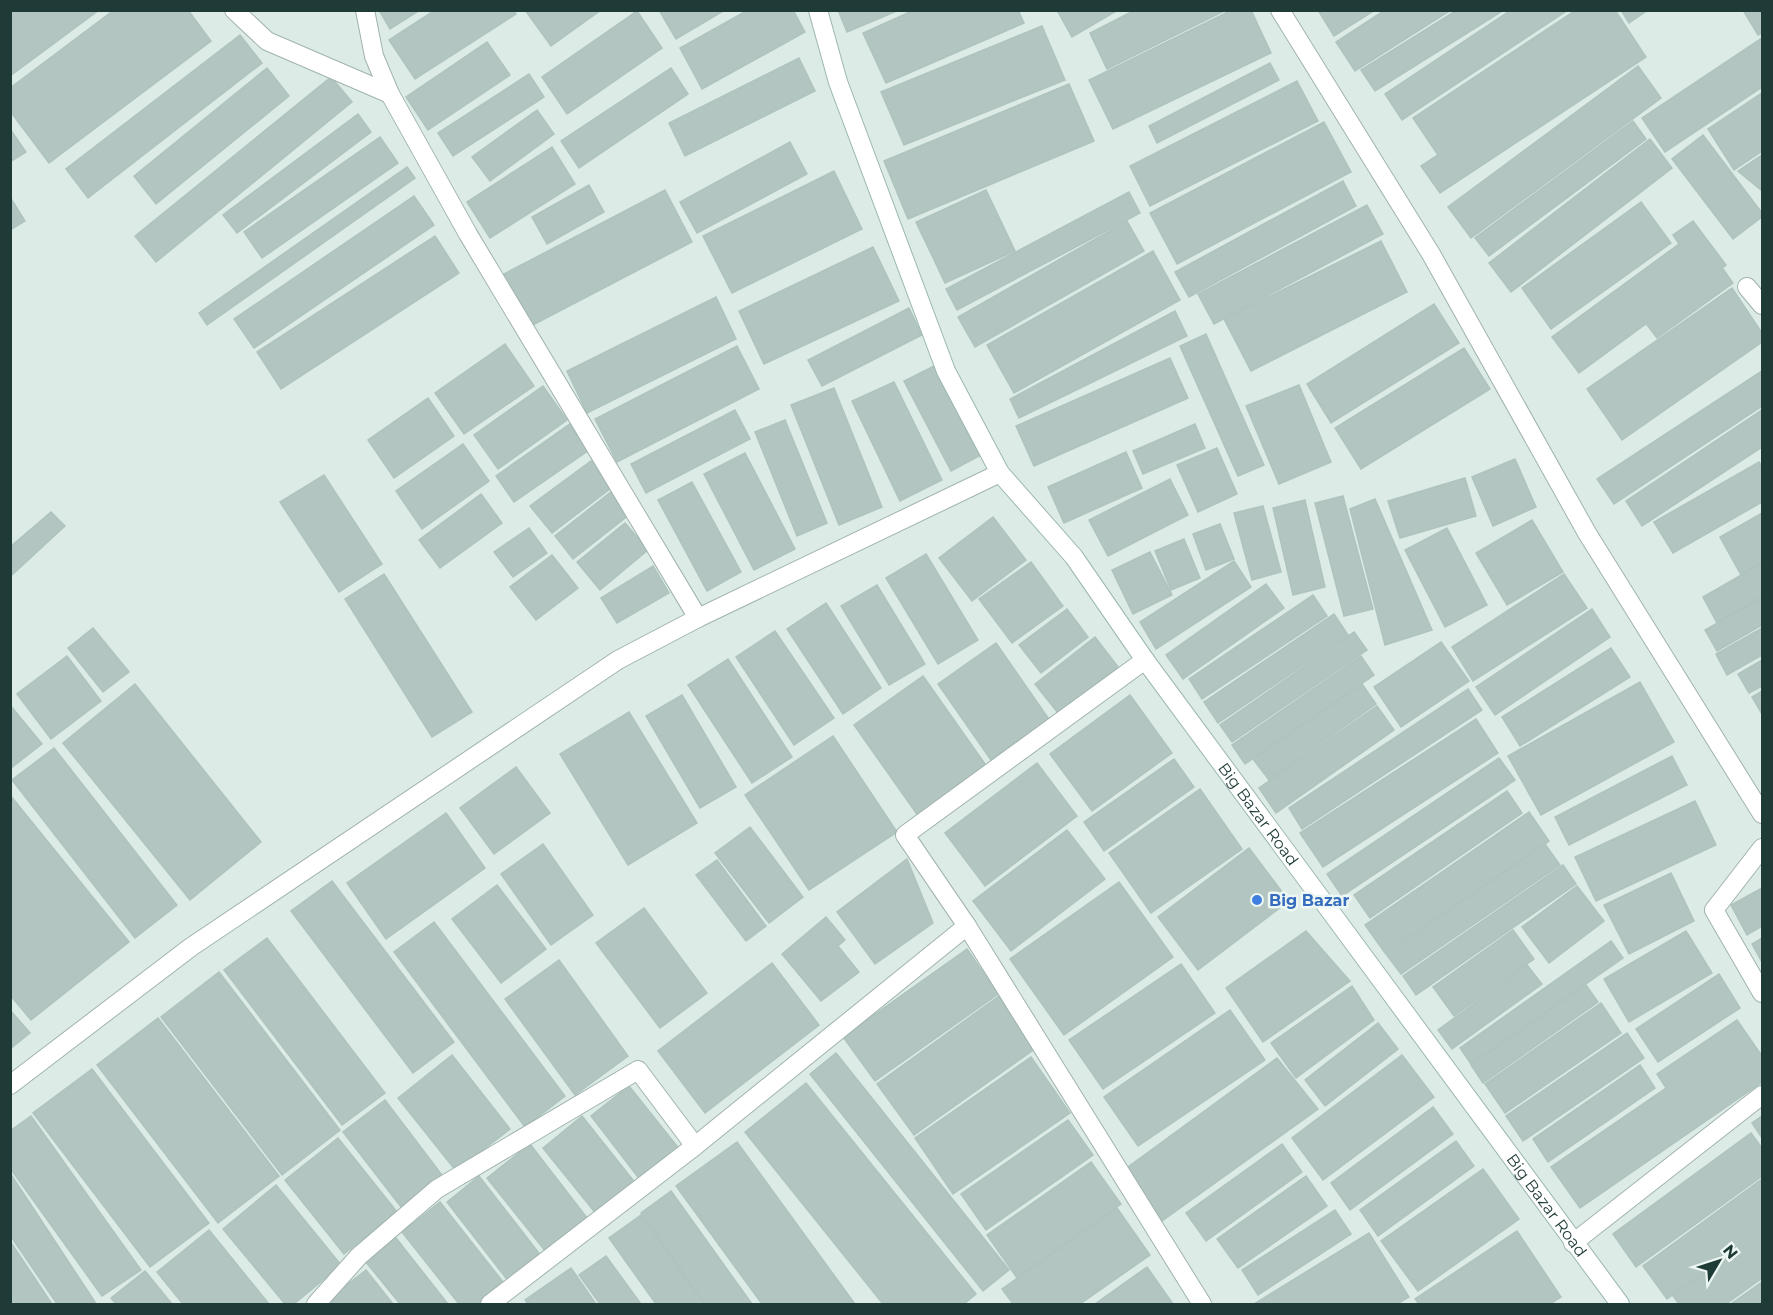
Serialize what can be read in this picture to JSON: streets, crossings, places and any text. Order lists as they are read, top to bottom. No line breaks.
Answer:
{"streets":{"street":["Big Bazar Road"]},"places":["Big Bazar"],"north":"top right"}
